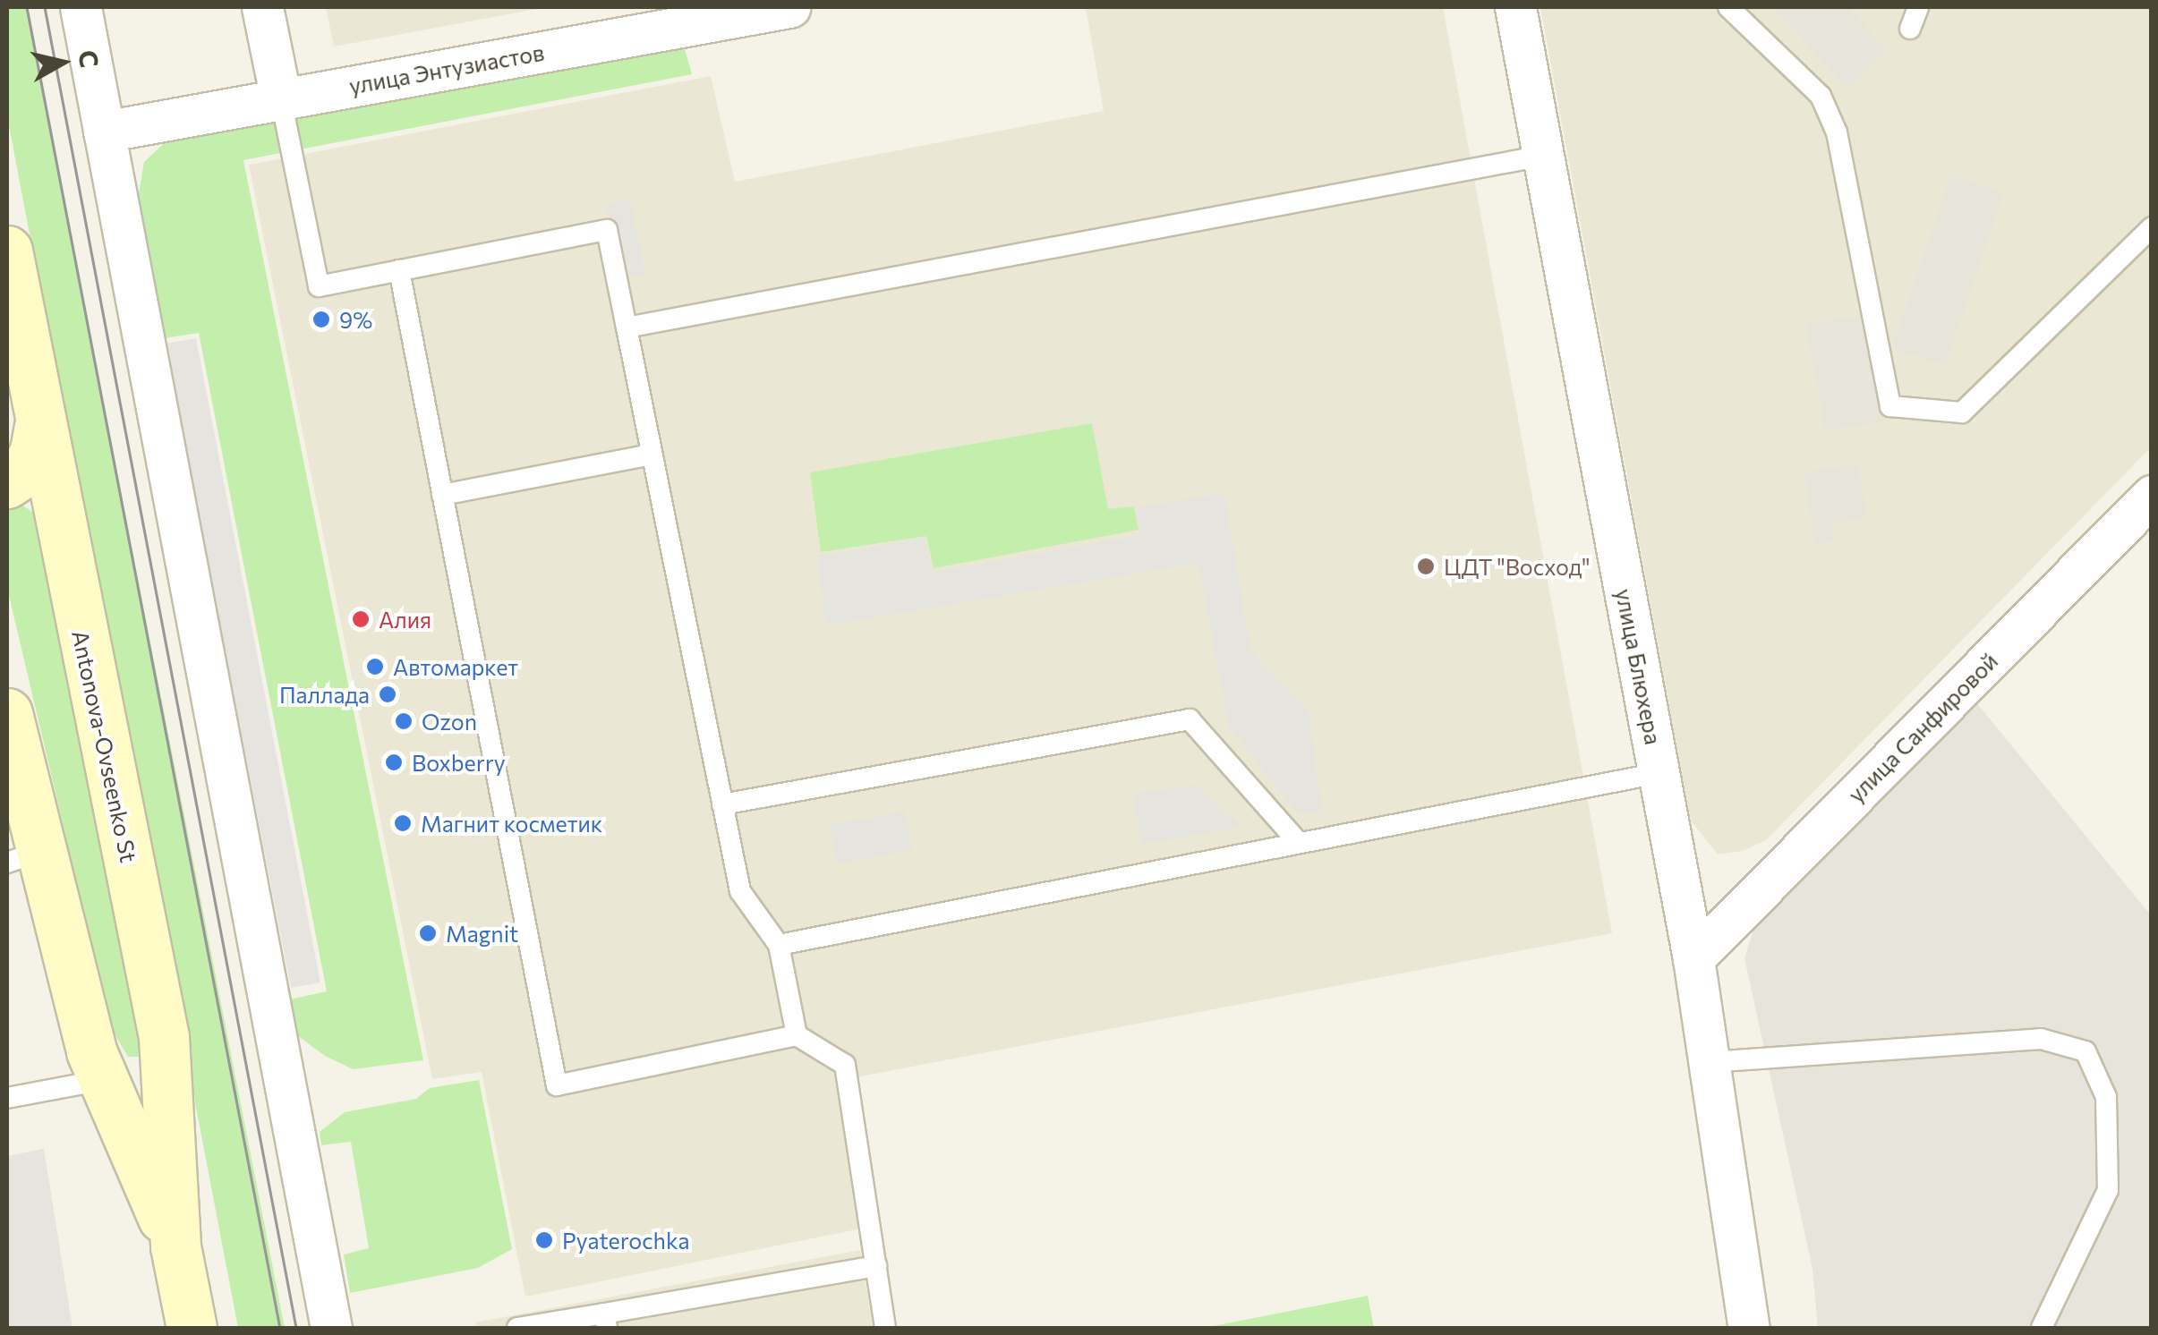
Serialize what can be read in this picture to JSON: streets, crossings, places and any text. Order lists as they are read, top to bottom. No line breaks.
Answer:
{"streets":{"main road":["Antonova-Ovseenko St"],"street":["улица Энтузиастов","улица Блюхера","улица Санфировой"]},"crossings":[["улица Блюхера","улица Санфировой"]],"places":["9%","ЦДТ \"Восход\"","Алия","Автомаркет","Паллада","Ozon","Boxberry","Магнит косметик","Magnit","Pyaterochka"],"north":"right"}
